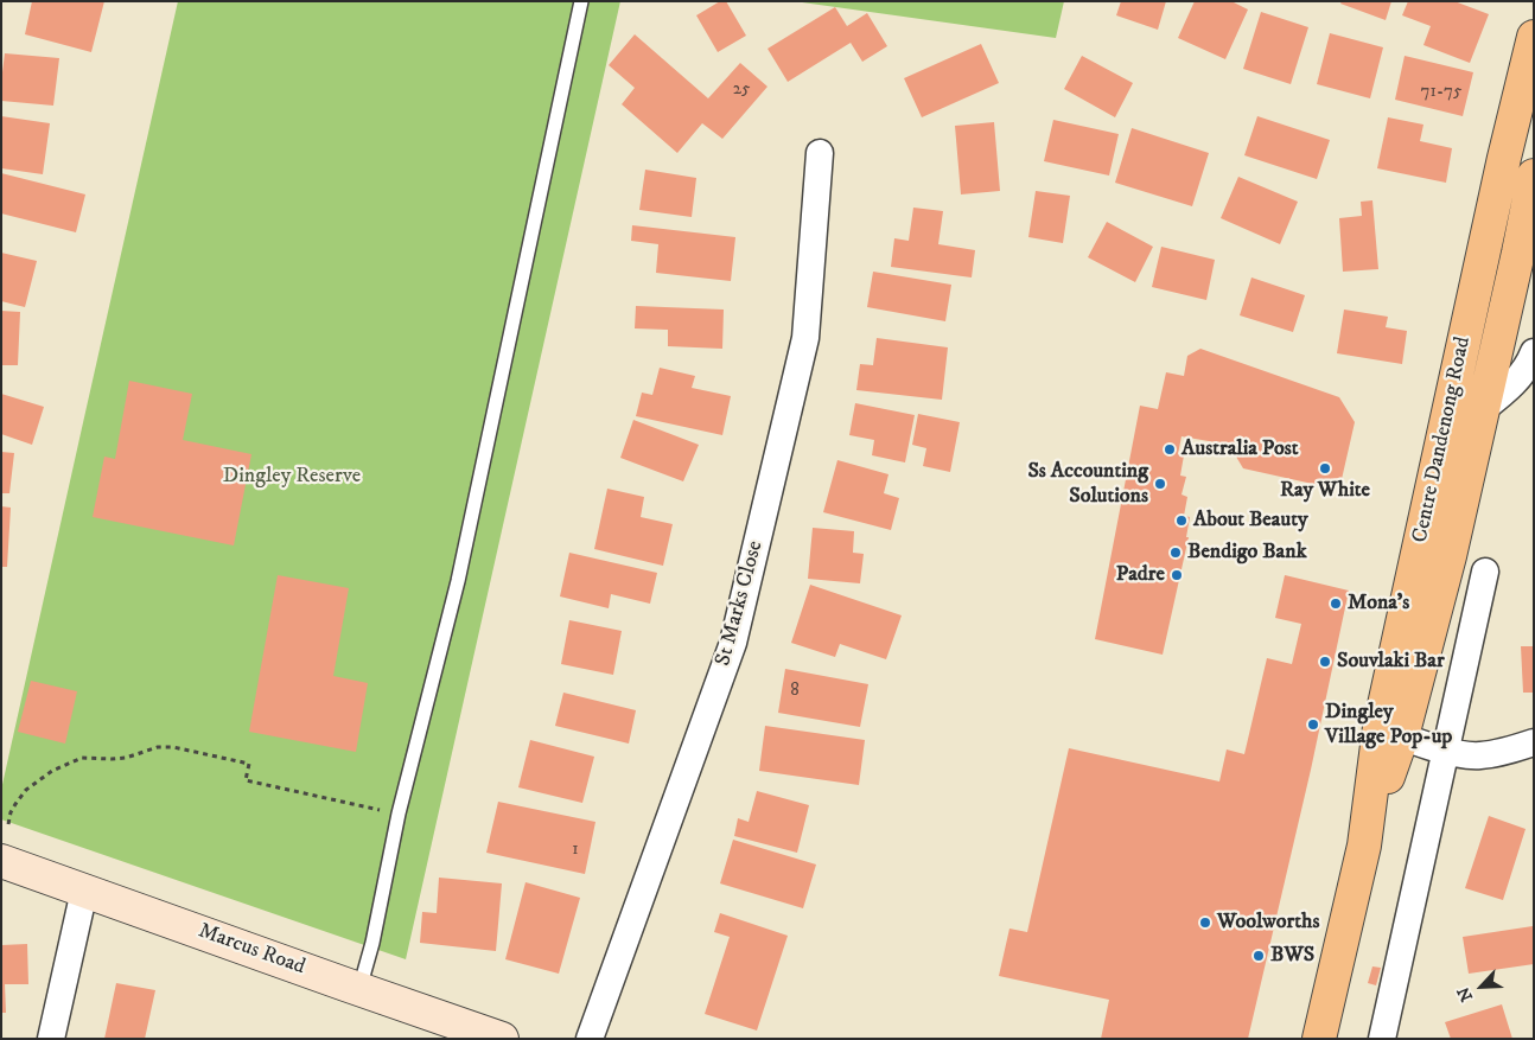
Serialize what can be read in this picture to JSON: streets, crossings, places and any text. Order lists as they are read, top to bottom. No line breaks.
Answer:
{"streets":{"main road":["Centre Dandenong Road","Marcus Road"],"street":["St Marks Close"]},"parks":["Dingley Reserve"],"places":["Australia Post","Ray White","Ss Accounting Solutions","About Beauty","Bendigo Bank","Padre","Mona's","Souvlaki Bar","Dingley Village Pop-up","Woolworths","BWS"],"house_numbers":["25","71-75","8","1"],"north":"bottom left"}
